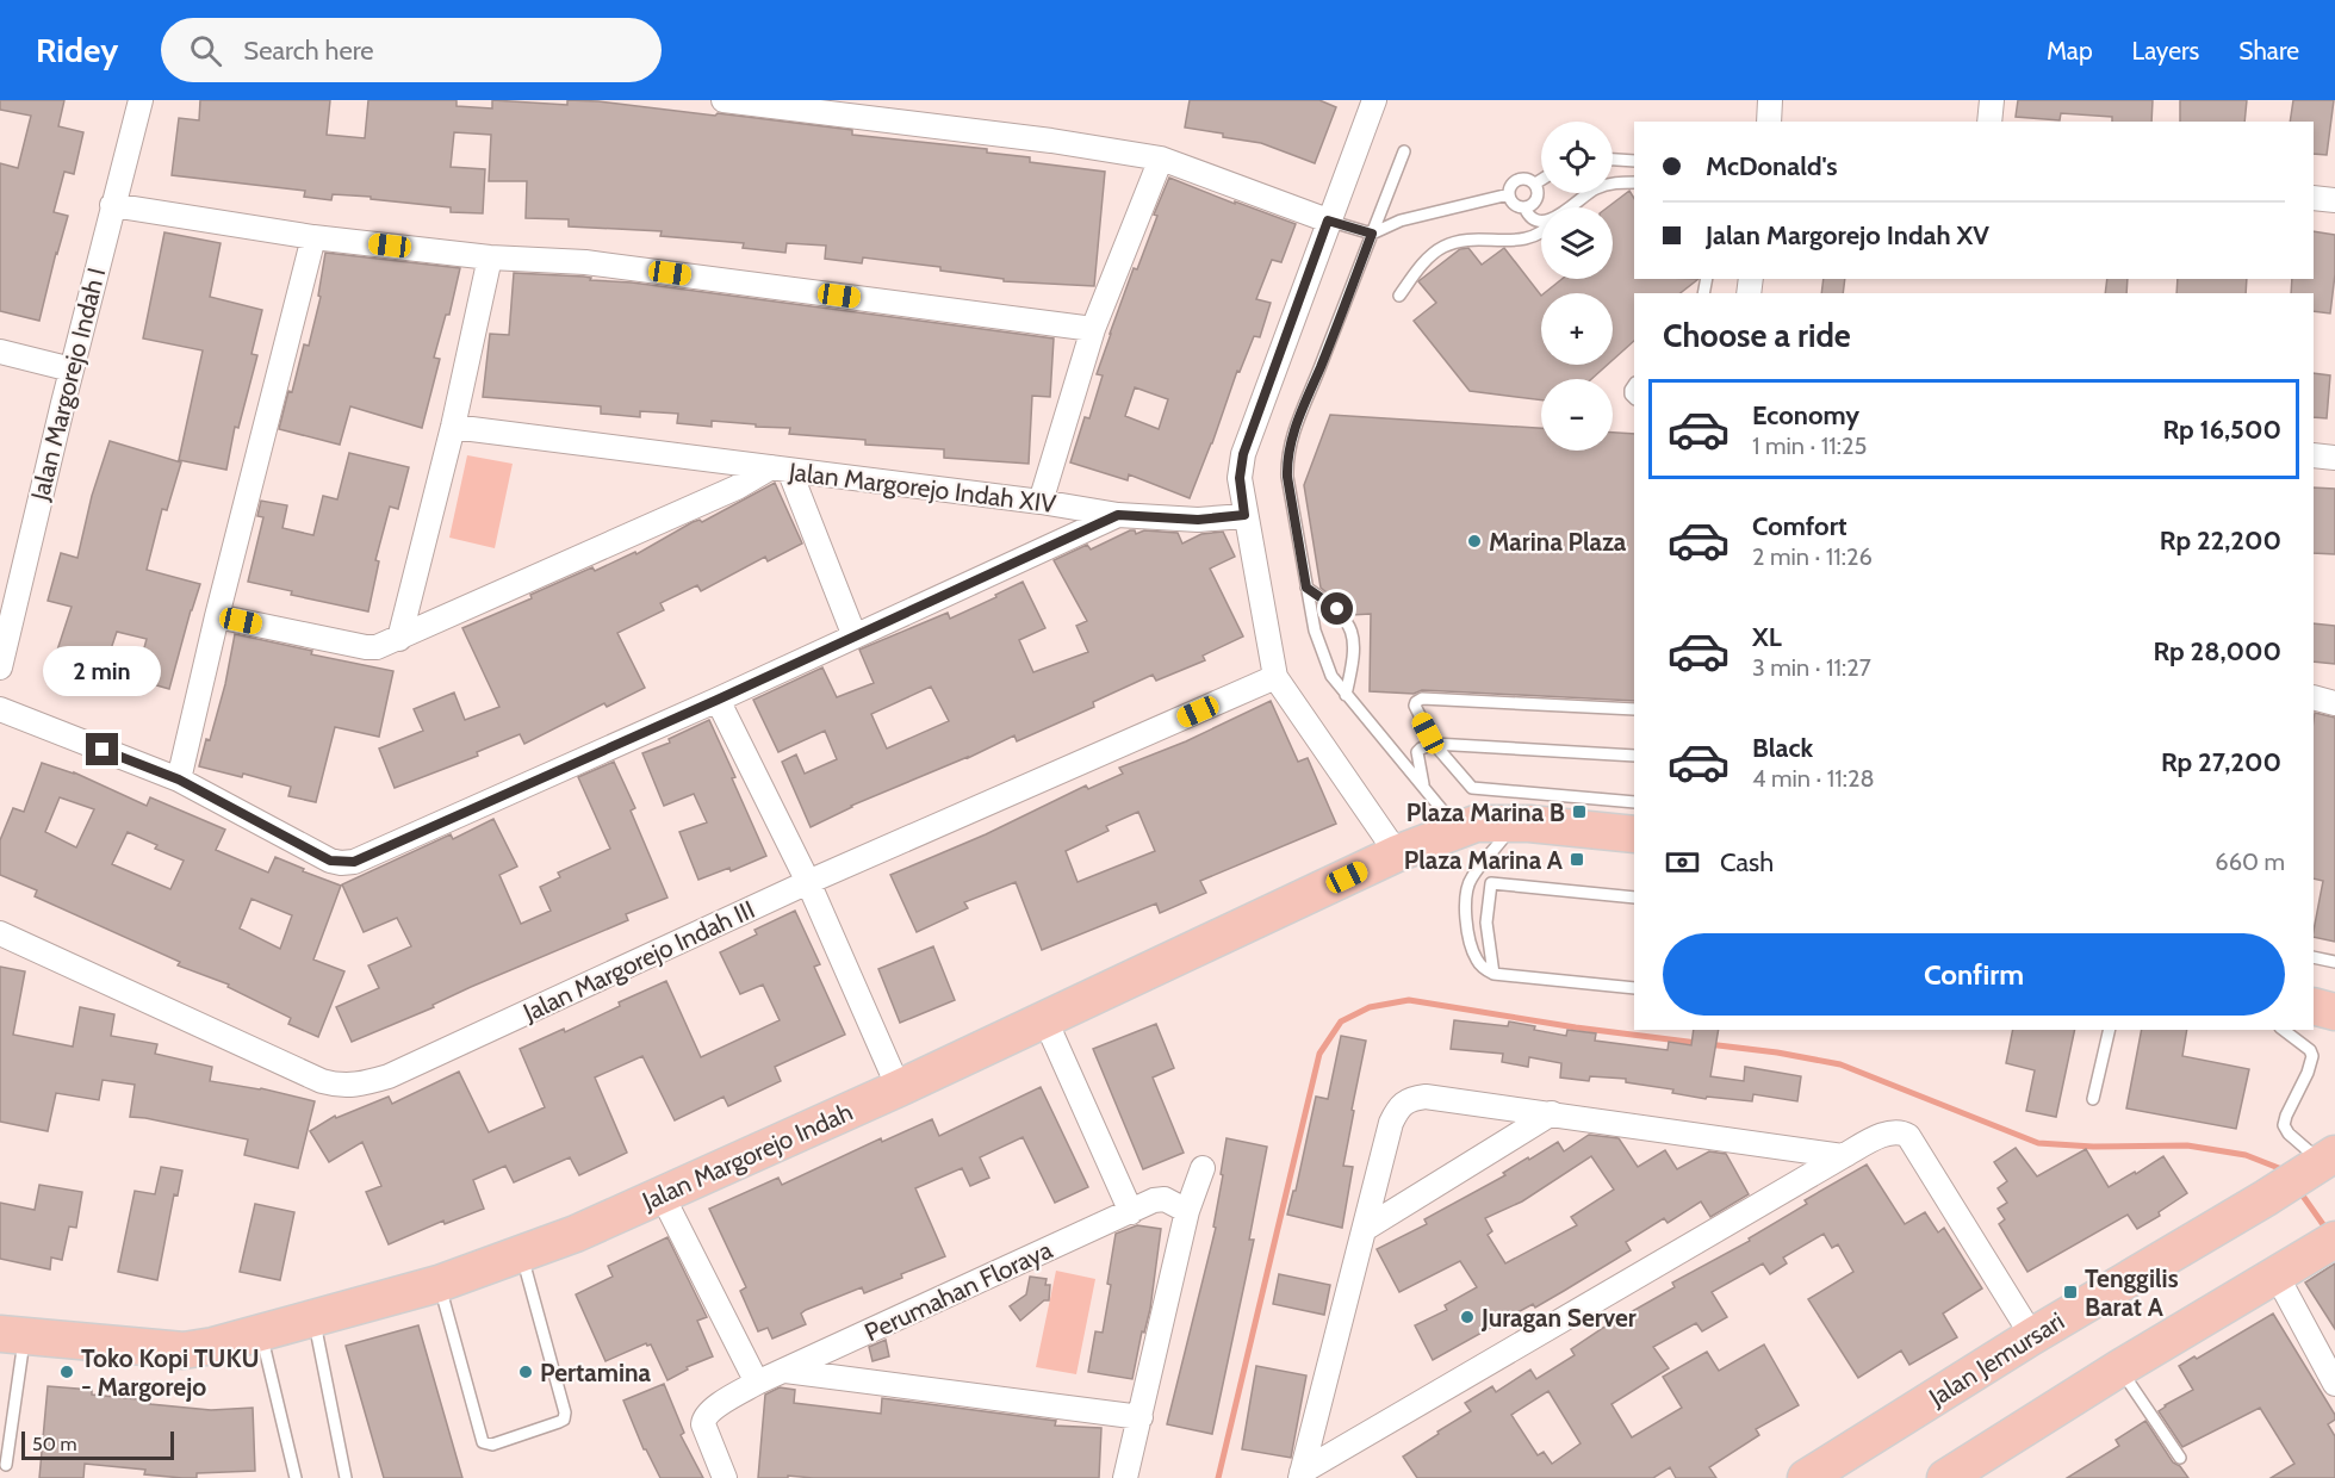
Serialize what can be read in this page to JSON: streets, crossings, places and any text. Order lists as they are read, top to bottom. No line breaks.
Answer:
{"streets":{"main road":["Jalan Margorejo Indah","Jalan Jemursari"],"street":["Jalan Margorejo Indah I","Jalan Margorejo Indah XIV","Jalan Margorejo Indah III","Perumahan Floraya"]},"places":{"other":["Marina Plaza","Juragan Server","Toko Kopi TUKU - Margorejo","Pertamina"],"transit":["Plaza Marina B","Plaza Marina A","Tenggilis Barat A"]},"scale_bar":"50 m","page":{"header":"Ridey","search":"Search here","nav":["Map","Layers","Share"],"map_buttons":["+","−"],"banner":["McDonald's","Jalan Margorejo Indah XV"],"heading":"Choose a ride","list":[{"name":"Economy","note":"1 min · 11:25","value":"Rp 16,500"},{"name":"Comfort","note":"2 min · 11:26","value":"Rp 22,200"},{"name":"XL","note":"3 min · 11:27","value":"Rp 28,000"},{"name":"Black","note":"4 min · 11:28","value":"Rp 27,200"}],"bubble":"2 min","pay":["Cash","660 m"],"buttons":"Confirm","scale":"50 m"}}
